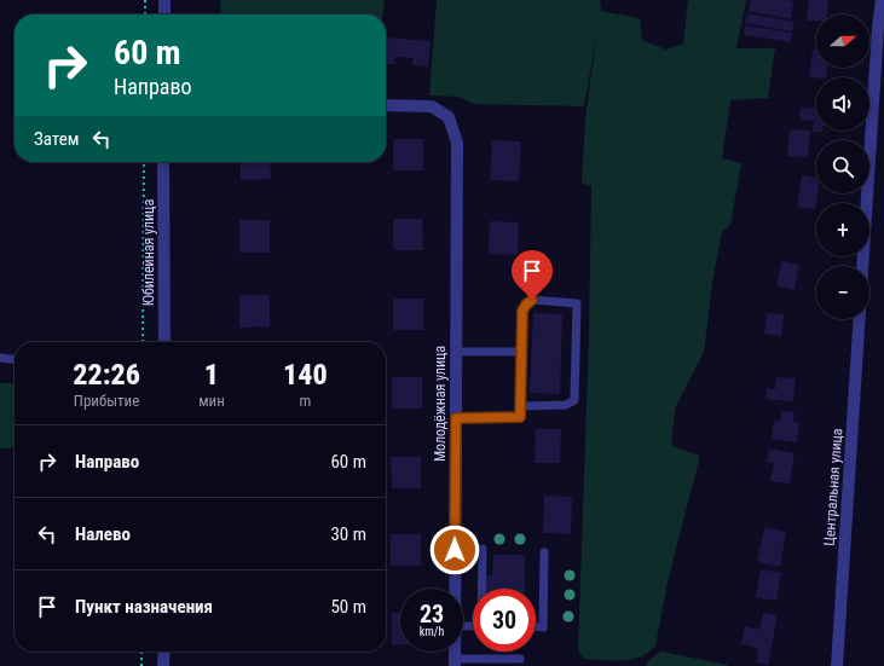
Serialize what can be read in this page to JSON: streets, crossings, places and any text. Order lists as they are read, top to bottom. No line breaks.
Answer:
{"streets":{"street":["Юбилейная улица","Молодёжная улица","Центральная улица"]},"north":"right","page":{"map_buttons":["+","−"],"turn":["60 m","Направо"],"then":"Затем","eta":["22:26","Прибытие","1","мин","140","m"],"list":[{"name":"Направо","value":"60 m"},{"name":"Налево","value":"30 m"},{"name":"Пункт назначения","value":"50 m"}],"speed":"23 km/h","limit":"30"}}
